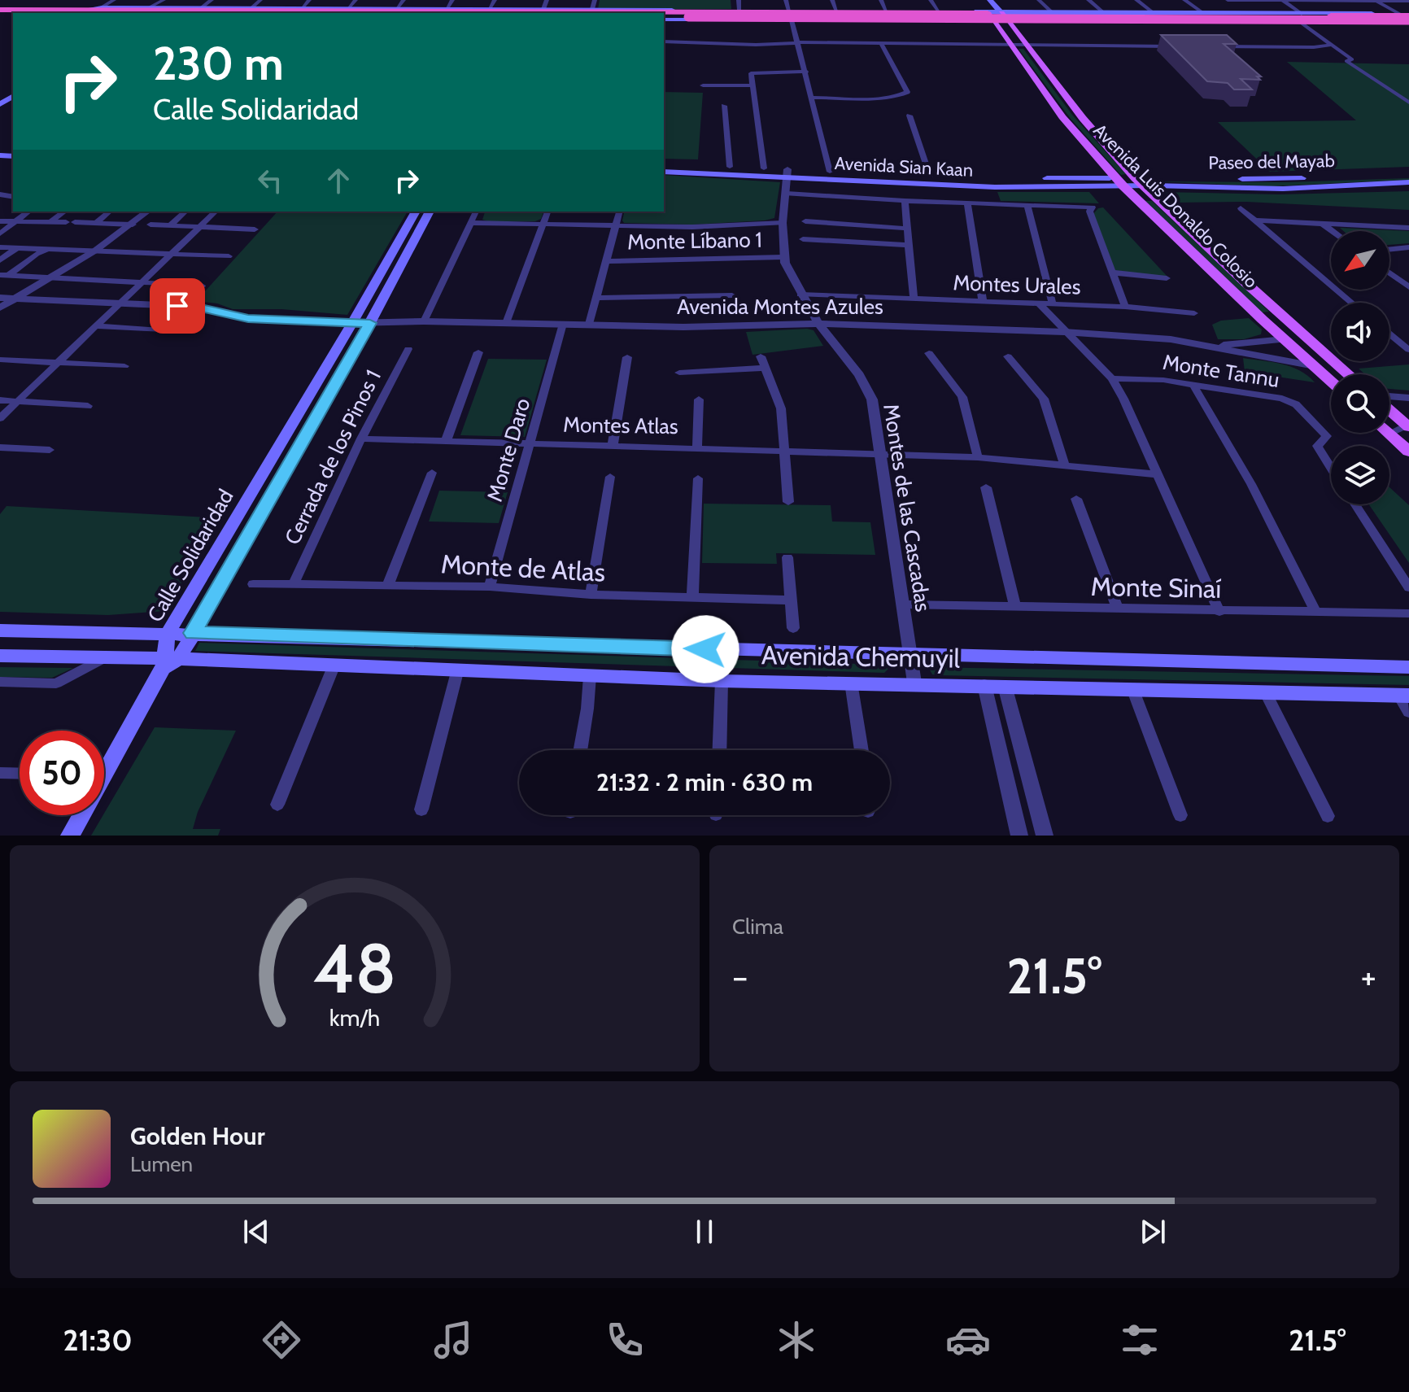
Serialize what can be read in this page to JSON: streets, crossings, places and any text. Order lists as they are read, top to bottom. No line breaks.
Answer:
{"streets":{"main road":["Paseo del Mayab","Avenida Sian Kaan","Avenida Luis Donaldo Colosio","Calle Solidaridad","Avenida Chemuyil"],"street":["Monte Líbano 1","Montes Urales","Avenida Montes Azules","Monte Tannu","Montes Atlas","Monte Daro","Cerrada de los Pinos 1","Montes de las Cascadas","Monte de Atlas","Monte Sinaí"]},"crossings":[["Paseo del Mayab","Avenida Sian Kaan"],["Paseo del Mayab","Avenida Luis Donaldo Colosio"],["Avenida Sian Kaan","Avenida Luis Donaldo Colosio"],["Avenida Sian Kaan","Montes de las Cascadas"],["Avenida Luis Donaldo Colosio","Avenida Montes Azules"],["Monte Líbano 1","Montes de las Cascadas"],["Montes Urales","Montes de las Cascadas"],["Avenida Montes Azules","Monte Daro"],["Avenida Montes Azules","Montes de las Cascadas"],["Avenida Montes Azules","Calle Solidaridad"],["Montes Atlas","Monte Daro"],["Montes Atlas","Cerrada de los Pinos 1"],["Montes Atlas","Montes de las Cascadas"],["Monte Daro","Monte de Atlas"],["Cerrada de los Pinos 1","Monte de Atlas"],["Montes de las Cascadas","Monte Sinaí"],["Montes de las Cascadas","Avenida Chemuyil"],["Calle Solidaridad","Avenida Chemuyil"]],"north":"bottom left","page":{"turn":["230 m","Calle Solidaridad"],"limit":"50","trip":"21:32 · 2 min · 630 m","tile":"Clima","heat":["−","21.5°","+"],"song":["Golden Hour","Lumen"],"tabs":["21:30","21.5°"],"gauge":["48","km/h"]}}
